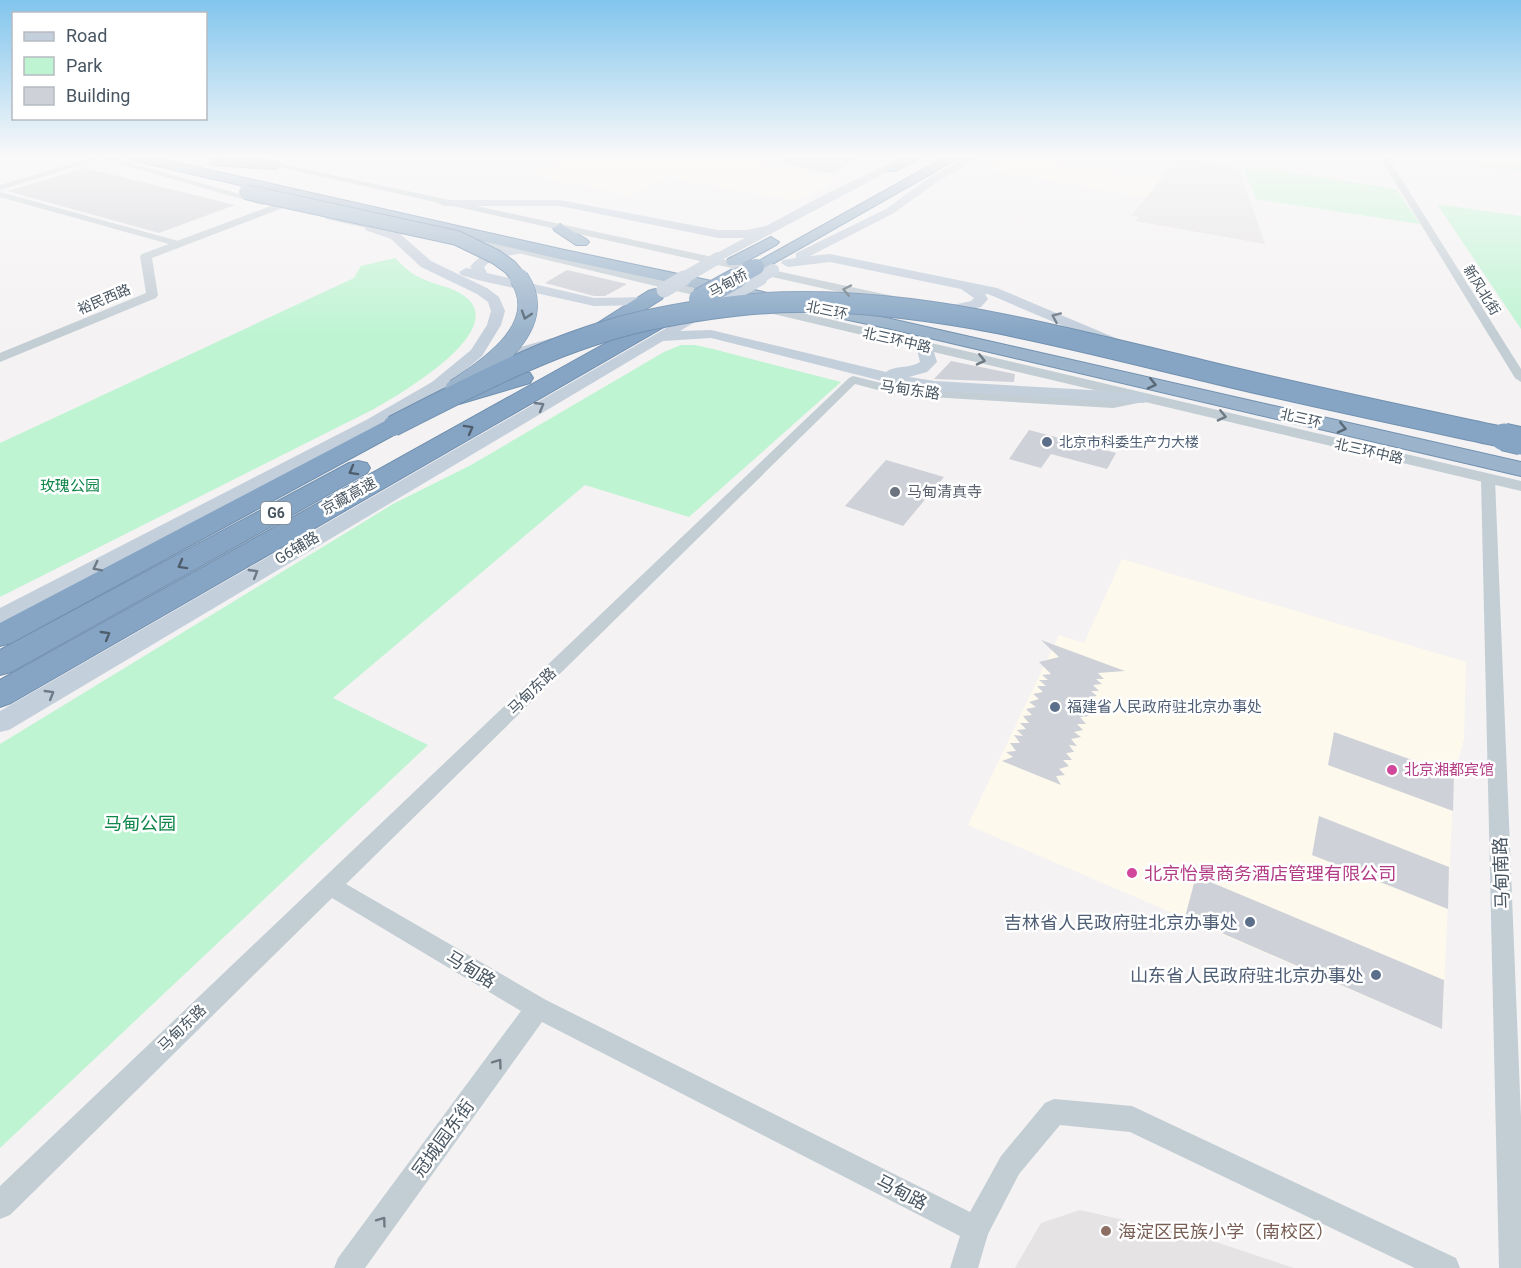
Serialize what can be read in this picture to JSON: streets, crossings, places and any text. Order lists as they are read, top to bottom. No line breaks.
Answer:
{"streets":{"highway":["马甸桥","北三环","京藏高速","G6"],"main road":["G6辅路"],"street":["新风北街","裕民西路","北三环中路","马甸东路","马甸南路","马甸路","冠城园东街"]},"crossings":[["马甸桥","京藏高速"],["马甸桥","G6辅路"],["北三环中路","马甸东路"],["北三环中路","马甸南路"],["马甸东路","马甸路"],["京藏高速","G6辅路"],["马甸路","冠城园东街"]],"one_way":["冠城园东街"],"parks":["玫瑰公园","马甸公园"],"places":["北京市科委生产力大楼","马甸清真寺","福建省人民政府驻北京办事处","北京湘都宾馆","北京怡景商务酒店管理有限公司","吉林省人民政府驻北京办事处","山东省人民政府驻北京办事处","海淀区民族小学（南校区）"],"legend":["Road","Park","Building"]}
